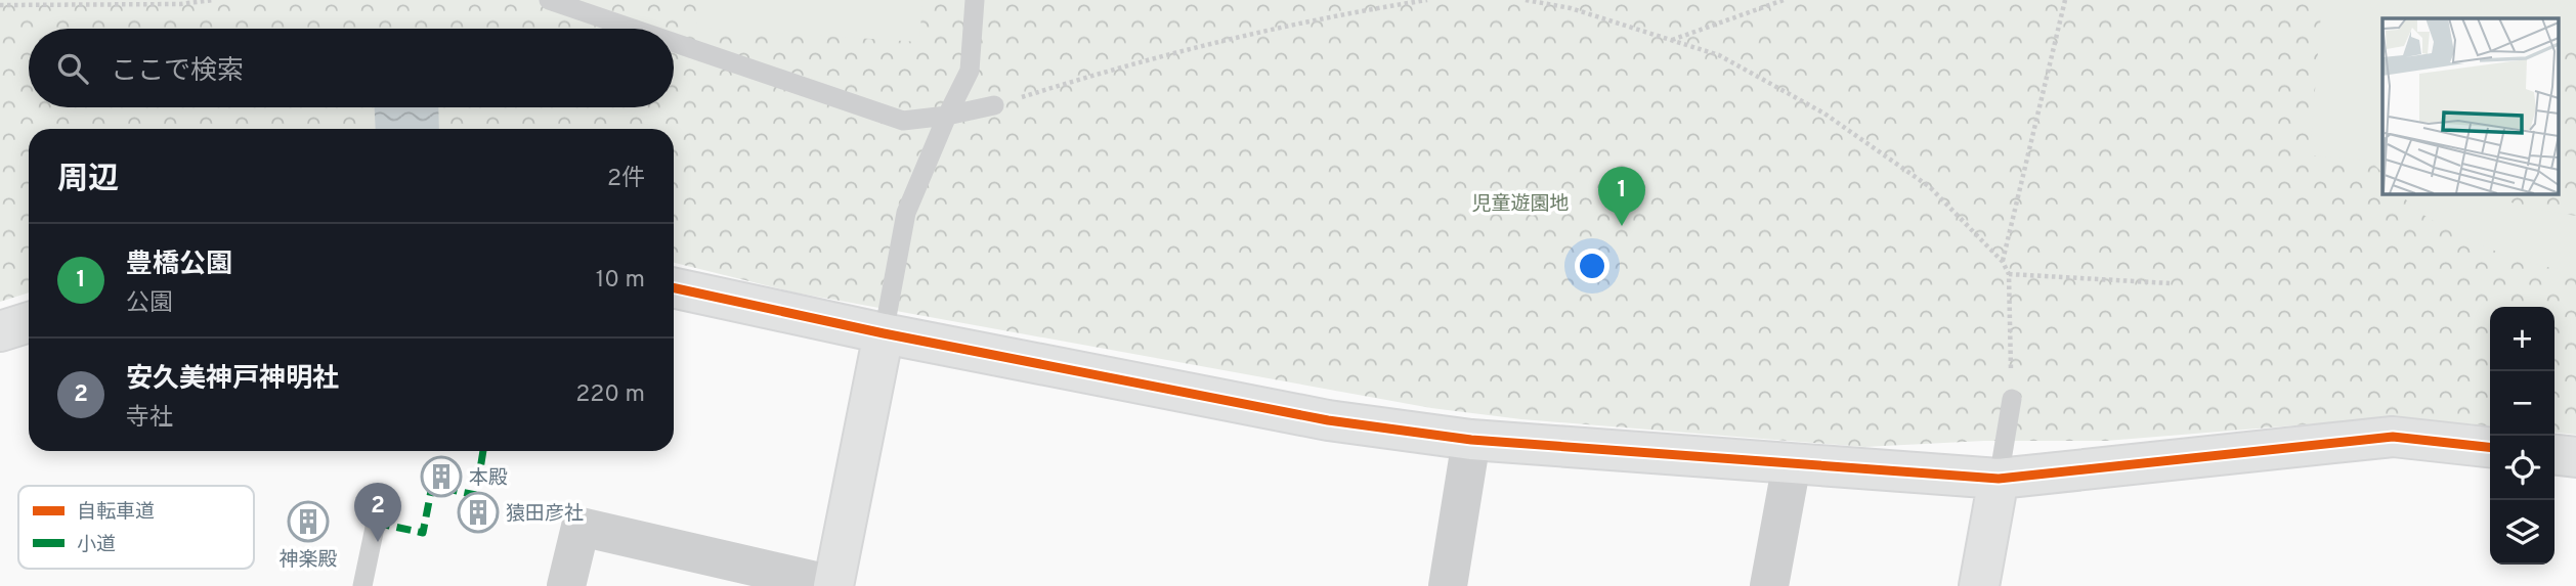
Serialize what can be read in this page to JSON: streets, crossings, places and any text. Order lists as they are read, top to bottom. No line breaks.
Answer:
{"parks":["児童遊園地"],"places":{"building":["本殿","猿田彦社","神楽殿"]},"legend":["自転車道","小道"],"page":{"search":"ここで検索","heading":["周辺","2件"],"pins":["1","2"],"list":[{"mark":"1","name":"豊橋公園","note":"公園","value":"10 m"},{"mark":"2","name":"安久美神戸神明社","note":"寺社","value":"220 m"}],"map_buttons":["+","−"]}}
